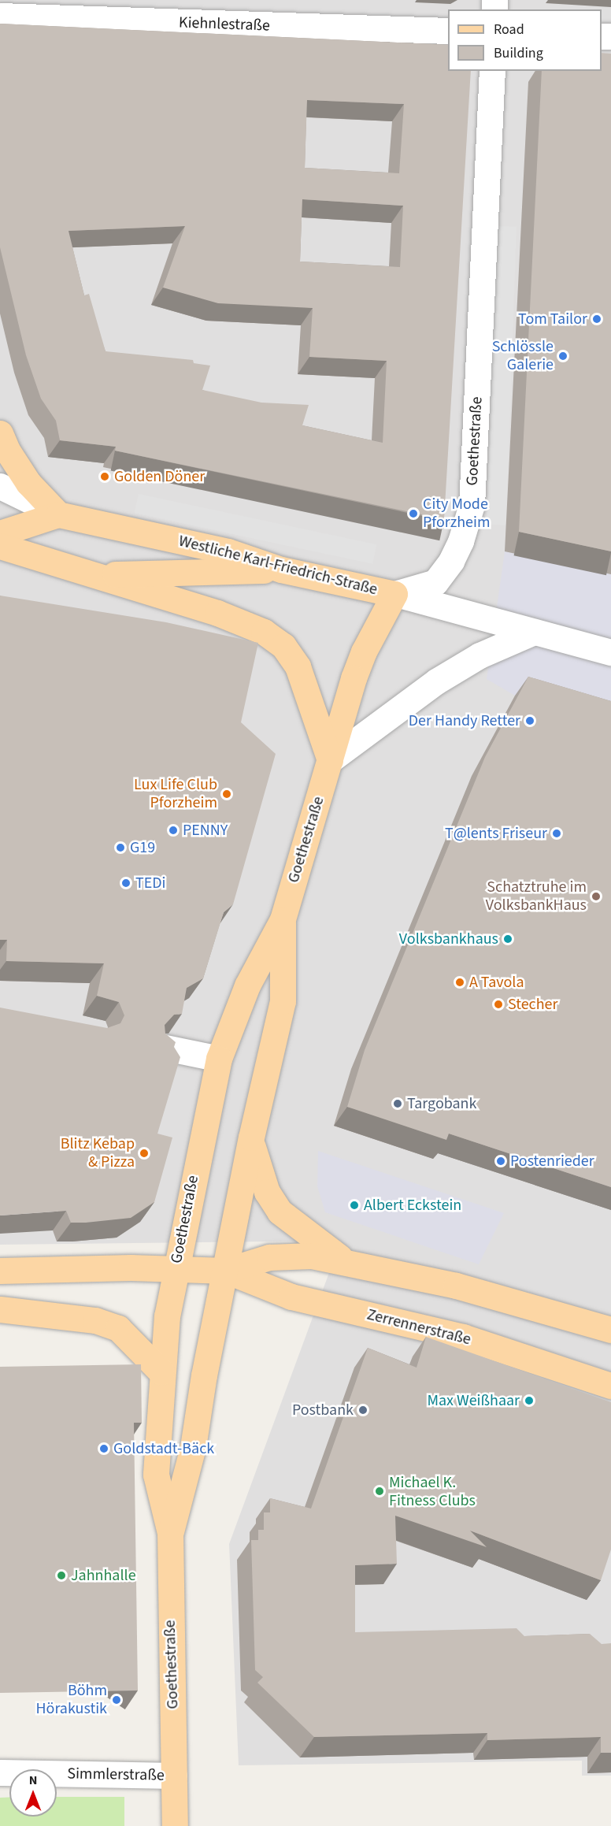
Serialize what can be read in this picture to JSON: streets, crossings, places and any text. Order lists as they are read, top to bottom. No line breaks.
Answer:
{"streets":{"main road":["Goethestraße","Westliche Karl-Friedrich-Straße","Zerrennerstraße"],"street":["Kiehnlestraße","Simmlerstraße"]},"crossings":[["Goethestraße","Westliche Karl-Friedrich-Straße"],["Goethestraße","Zerrennerstraße"],["Goethestraße","Simmlerstraße"]],"places":["Tom Tailor","Schlössle Galerie","Golden Döner","City Mode Pforzheim","Der Handy Retter","Lux Life Club Pforzheim","PENNY","T@lents Friseur","G19","TEDi","Schatztruhe im VolksbankHaus","Volksbankhaus","A Tavola","Stecher","Targobank","Blitz Kebap & Pizza","Postenrieder","Albert Eckstein","Max Weißhaar","Postbank","Goldstadt-Bäck","Michael K. Fitness Clubs","Jahnhalle","Böhm Hörakustik"],"legend":["Road","Building"],"north":"top"}
